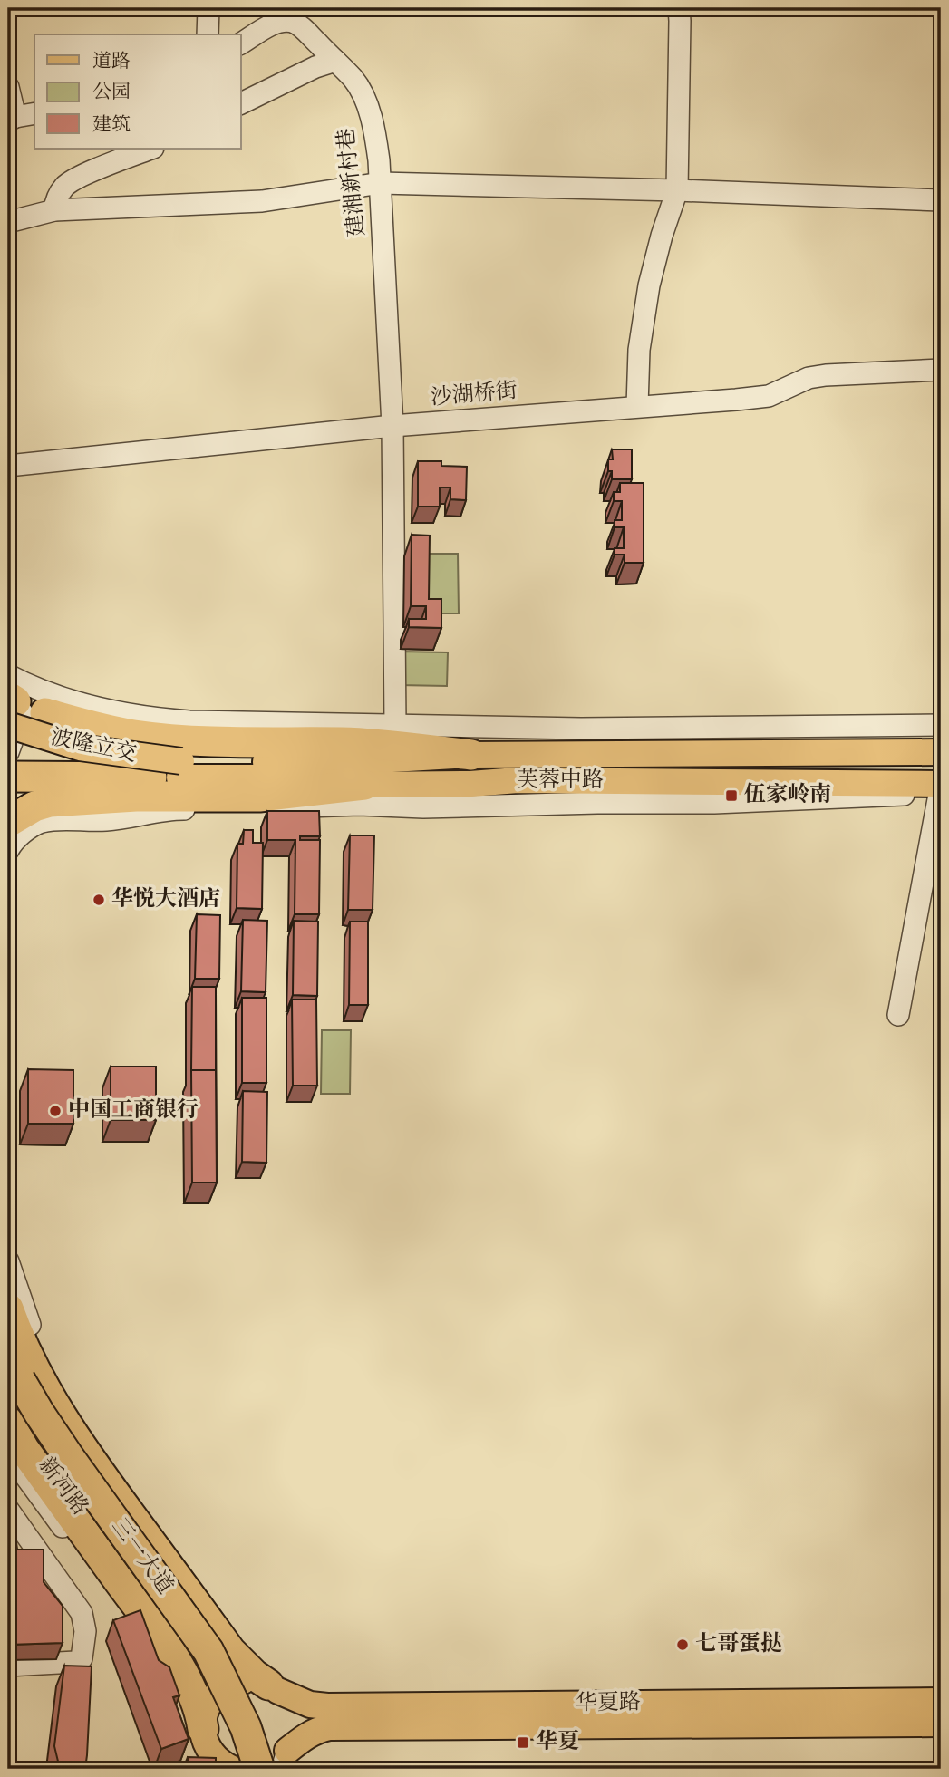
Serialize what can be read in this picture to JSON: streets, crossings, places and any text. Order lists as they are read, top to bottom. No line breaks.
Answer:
{"streets":{"highway":["三一大道"],"main road":["波隆立交","芙蓉中路","华夏路"],"street":["建湘新村巷","沙湖桥街","新河路"]},"crossings":[["建湘新村巷","沙湖桥街"],["波隆立交","芙蓉中路"]],"places":{"transit":["伍家岭南","华夏"],"other":["华悦大酒店","中国工商银行","七哥蛋挞"]},"legend":["道路","公园","建筑"]}
